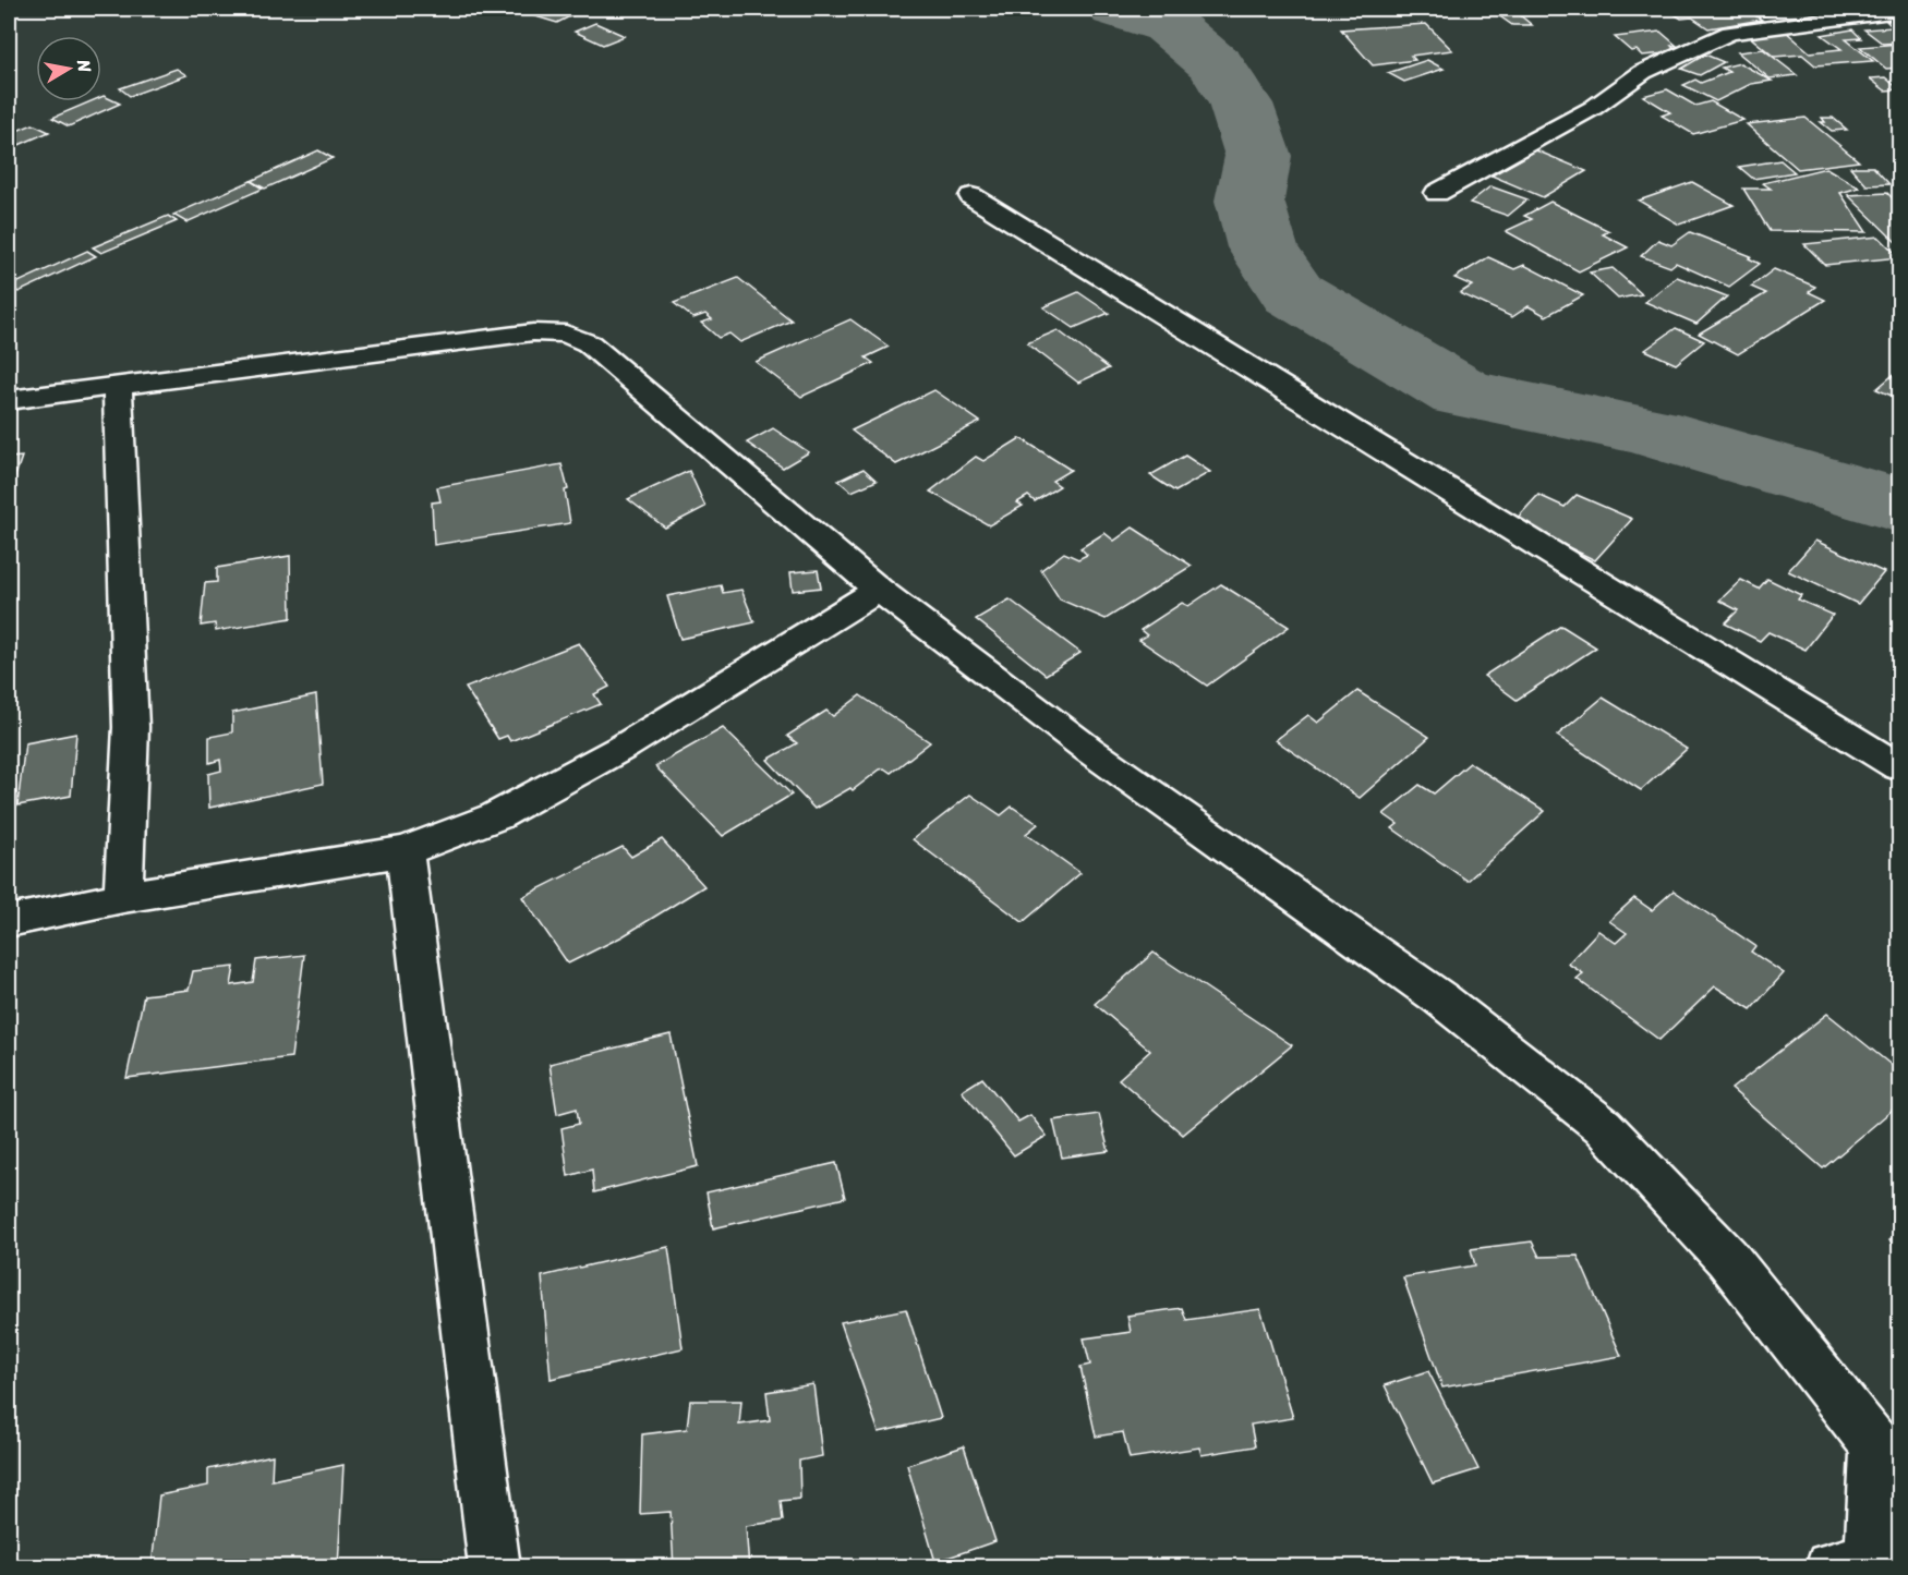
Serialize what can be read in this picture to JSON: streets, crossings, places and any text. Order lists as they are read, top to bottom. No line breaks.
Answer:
{"north":"right"}
